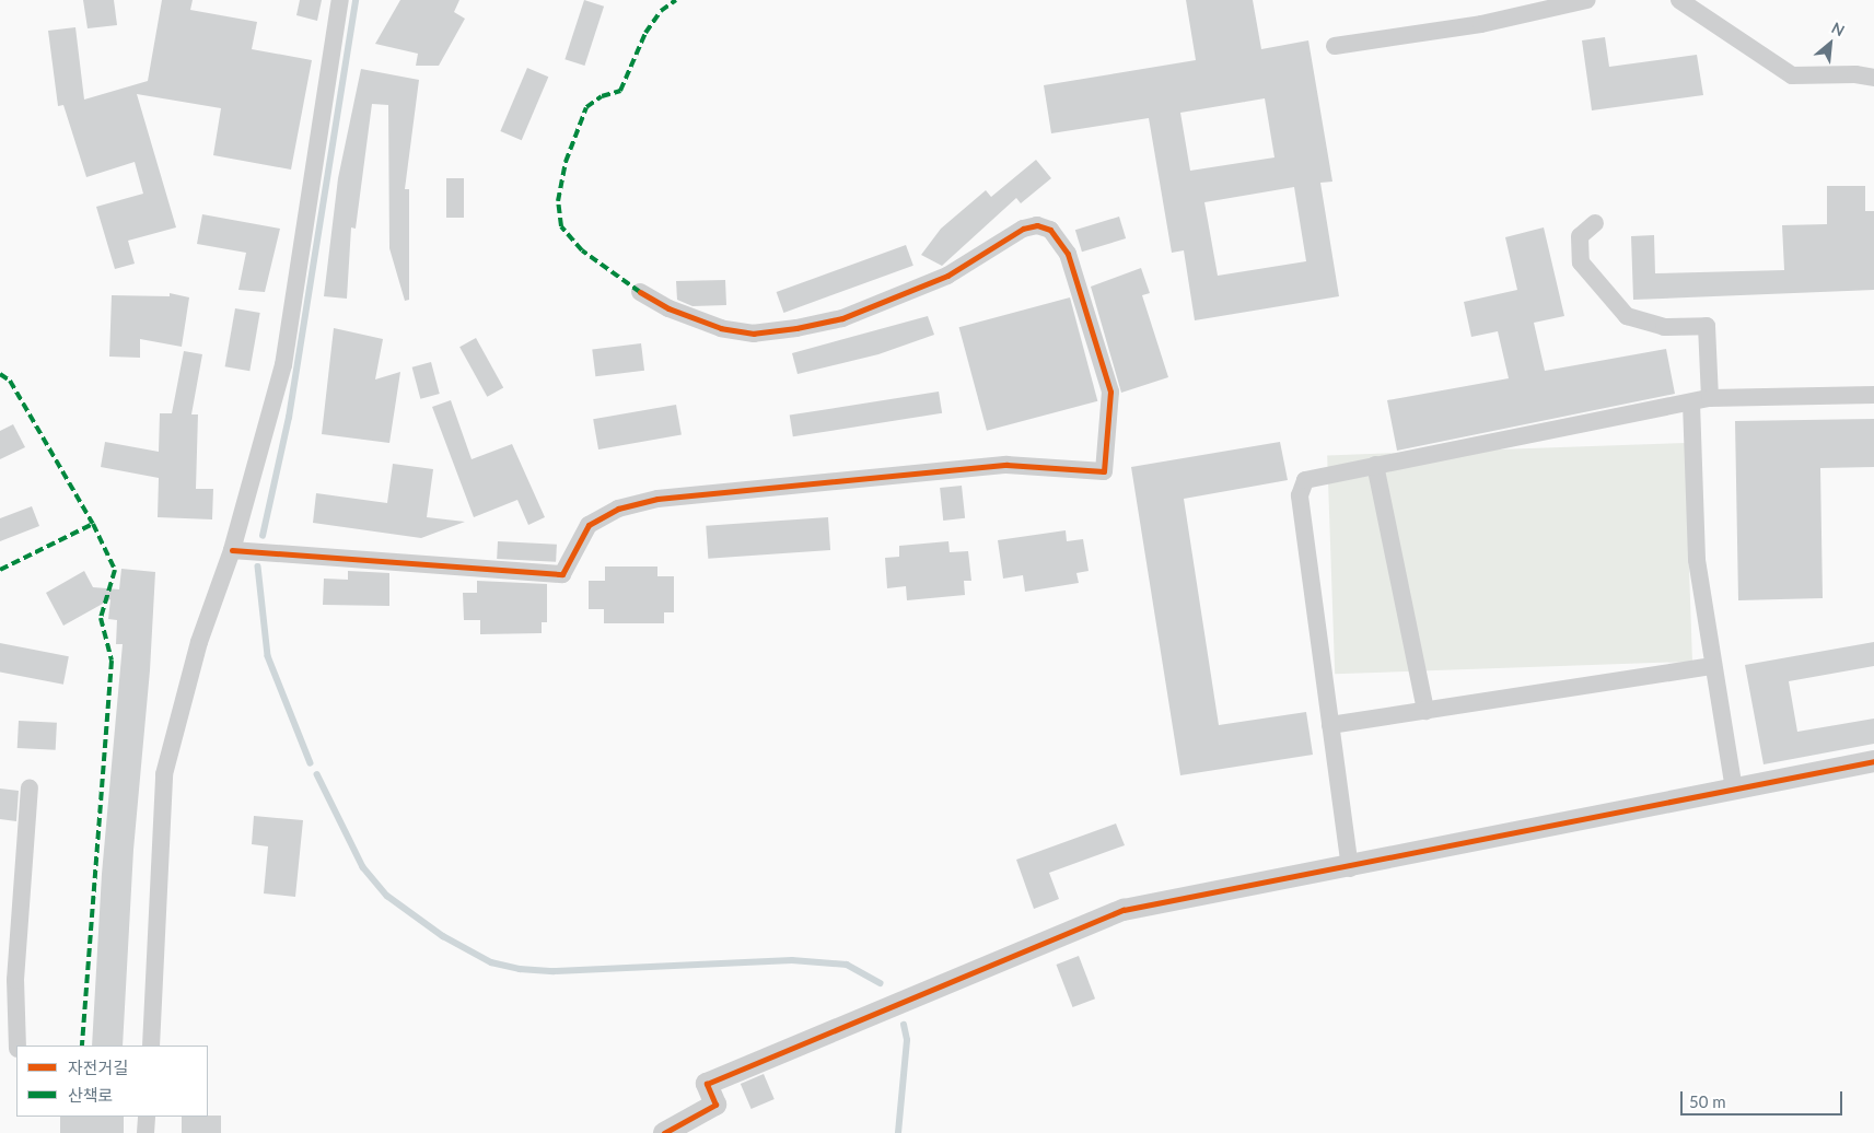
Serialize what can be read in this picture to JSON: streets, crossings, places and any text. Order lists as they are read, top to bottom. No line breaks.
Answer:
{"legend":["자전거길","산책로"],"scale_bar":"50 m","north":"top right"}
